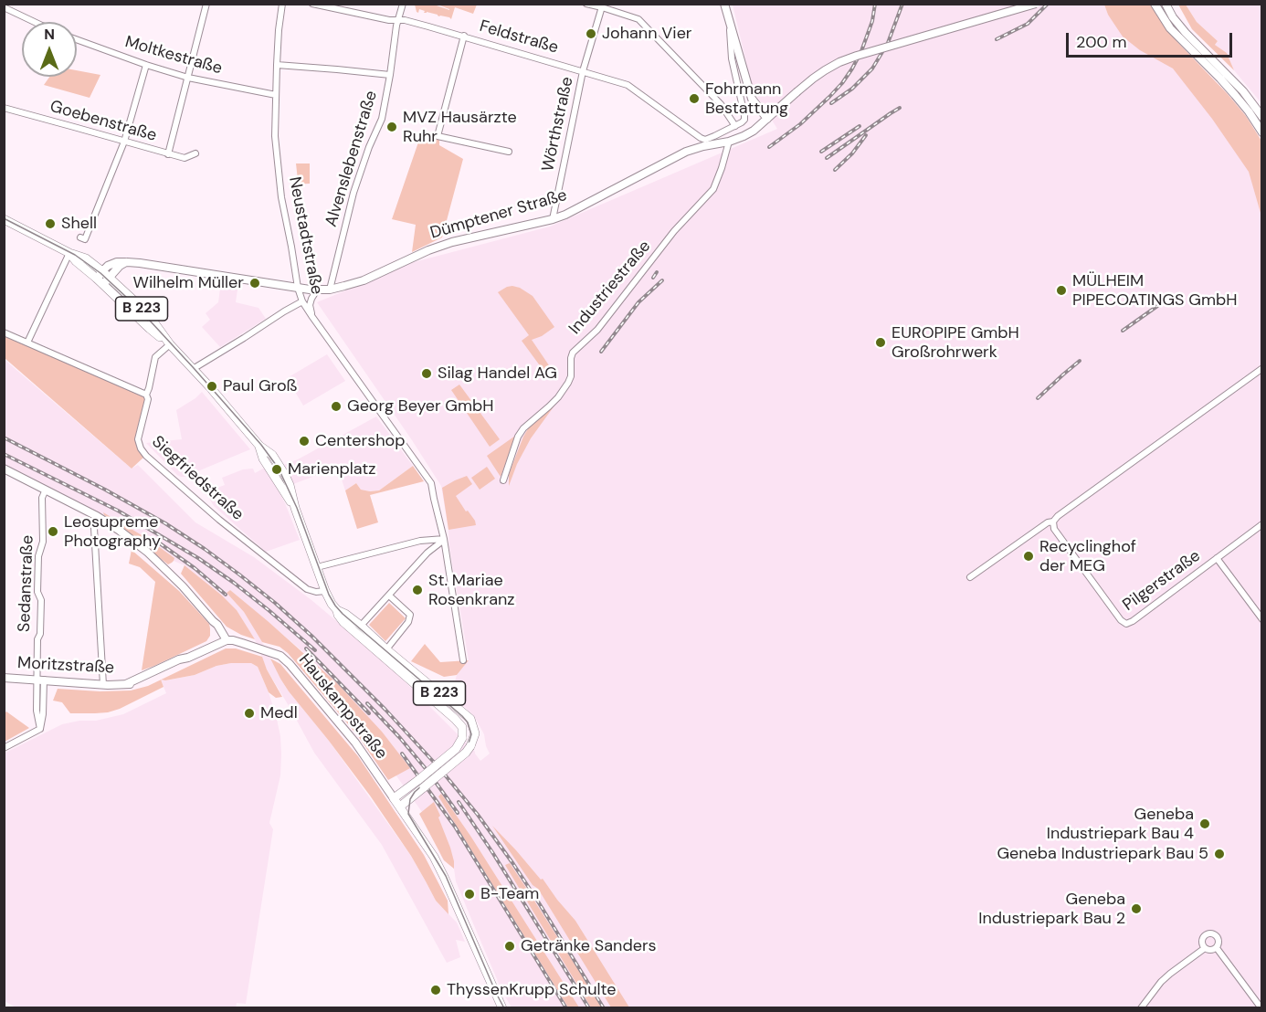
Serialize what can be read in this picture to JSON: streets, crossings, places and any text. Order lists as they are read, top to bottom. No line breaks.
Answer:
{"streets":{"main road":["B 223"],"street":["Feldstraße","Moltkestraße","Goebenstraße","Wörthstraße","Alvenslebenstraße","Dümptener Straße","Neustadtstraße","Industriestraße","Siegfriedstraße","Pilgerstraße","Sedanstraße","Moritzstraße","Hauskampstraße"]},"crossings":[["Feldstraße","Wörthstraße"],["Feldstraße","Alvenslebenstraße"],["Moltkestraße","Neustadtstraße"],["Wörthstraße","Dümptener Straße"],["Alvenslebenstraße","Dümptener Straße"],["Dümptener Straße","Neustadtstraße"],["Dümptener Straße","Industriestraße"],["Dümptener Straße","B 223"],["B 223","Siegfriedstraße"],["B 223","Hauskampstraße"],["Sedanstraße","Moritzstraße"],["Moritzstraße","Hauskampstraße"]],"places":["Johann Vier","Fohrmann Bestattung","MVZ Hausärzte Ruhr","Shell","Wilhelm Müller","MÜLHEIM PIPECOATINGS GmbH","EUROPIPE GmbH Großrohrwerk","Silag Handel AG","Paul Groß","Georg Beyer GmbH","Centershop","Marienplatz","Leosupreme Photography","Recyclinghof der MEG","St. Mariae Rosenkranz","Medl","Geneba Industriepark Bau 4","Geneba Industriepark Bau 5","B-Team","Geneba Industriepark Bau 2","Getränke Sanders","ThyssenKrupp Schulte"],"scale_bar":"200 m","north":"top"}
